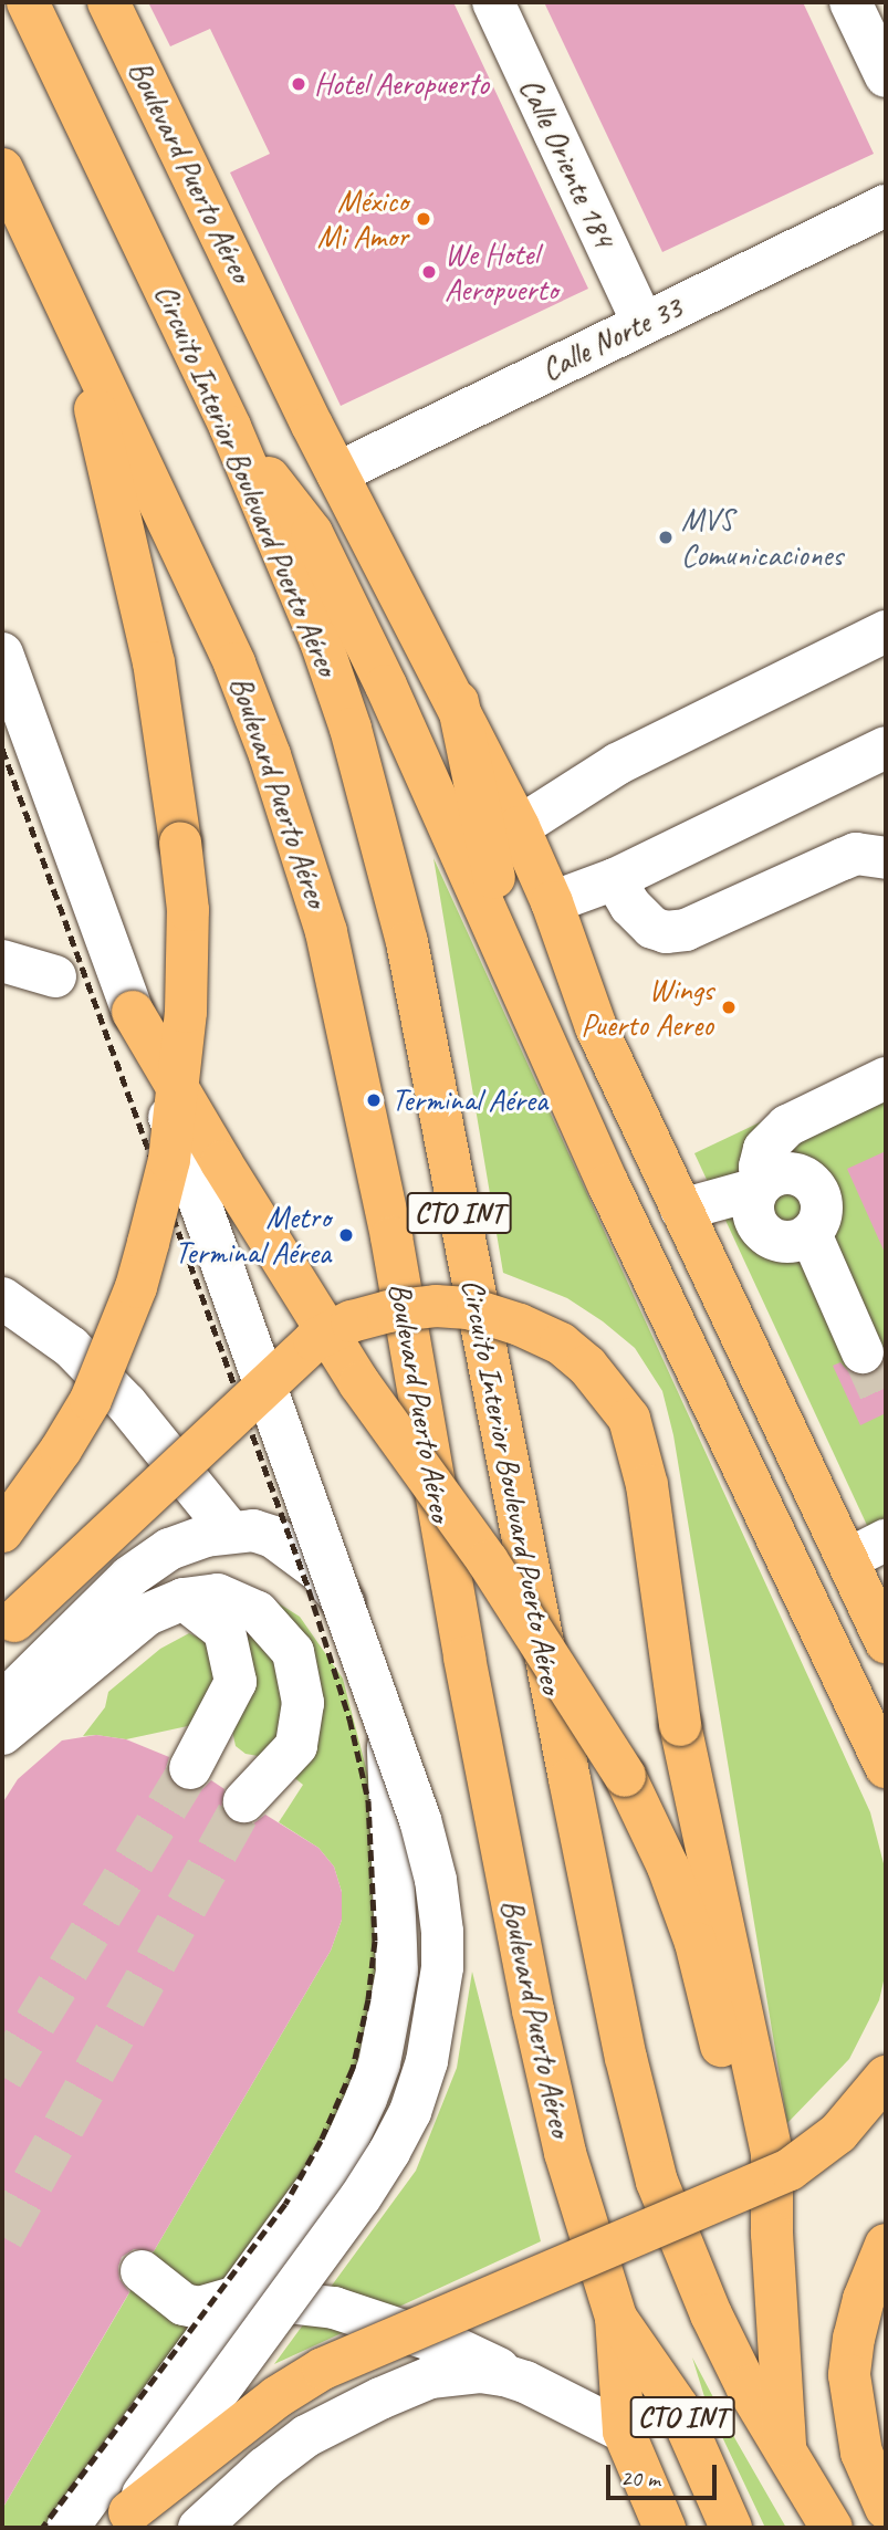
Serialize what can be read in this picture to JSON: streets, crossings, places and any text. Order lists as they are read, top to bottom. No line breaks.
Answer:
{"streets":{"main road":["Boulevard Puerto Aéreo","Circuito Interior Boulevard Puerto Aéreo","CTO INT"],"street":["Calle Oriente 184","Calle Norte 33"]},"crossings":[["Calle Oriente 184","Calle Norte 33"],["Boulevard Puerto Aéreo","Calle Norte 33"],["Boulevard Puerto Aéreo","CTO INT"],["Circuito Interior Boulevard Puerto Aéreo","CTO INT"]],"places":["Hotel Aeropuerto","México Mi Amor","We Hotel Aeropuerto","MVS Comunicaciones","Wings Puerto Aereo","Terminal Aérea","Metro Terminal Aérea"],"scale_bar":"20 m"}
